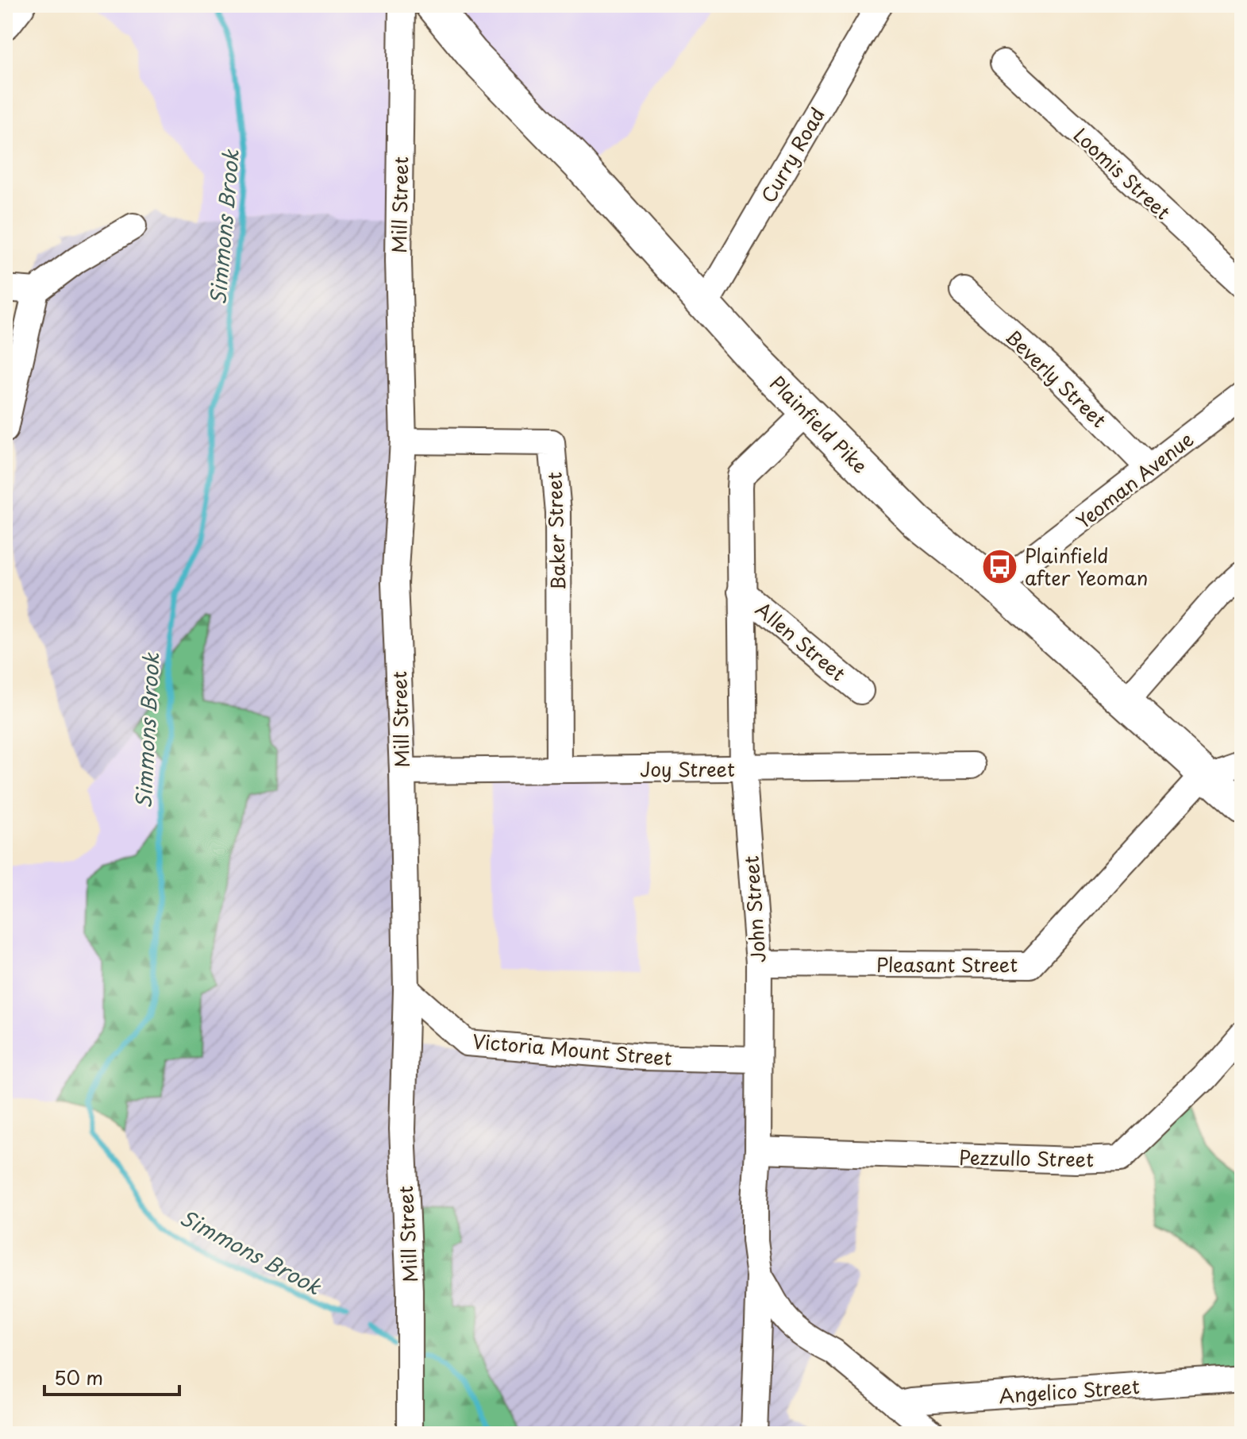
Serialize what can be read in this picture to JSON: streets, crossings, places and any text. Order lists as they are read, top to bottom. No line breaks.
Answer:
{"streets":{"main road":["Plainfield Pike"],"street":["Curry Road","Loomis Street","Mill Street","Beverly Street","Yeoman Avenue","Baker Street","Allen Street","Joy Street","John Street","Pleasant Street","Victoria Mount Street","Pezzullo Street","Angelico Street"]},"crossings":[["Curry Road","Plainfield Pike"],["Mill Street","Baker Street"],["Mill Street","Joy Street"],["Mill Street","Victoria Mount Street"],["Beverly Street","Yeoman Avenue"],["Plainfield Pike","Yeoman Avenue"],["Plainfield Pike","John Street"],["Plainfield Pike","Pleasant Street"],["Baker Street","Joy Street"],["Allen Street","John Street"],["Joy Street","John Street"],["John Street","Pleasant Street"],["John Street","Victoria Mount Street"],["John Street","Pezzullo Street"]],"water":["Simmons Brook"],"places":{"bus stop":["Plainfield after Yeoman"]},"scale_bar":"50 m"}
